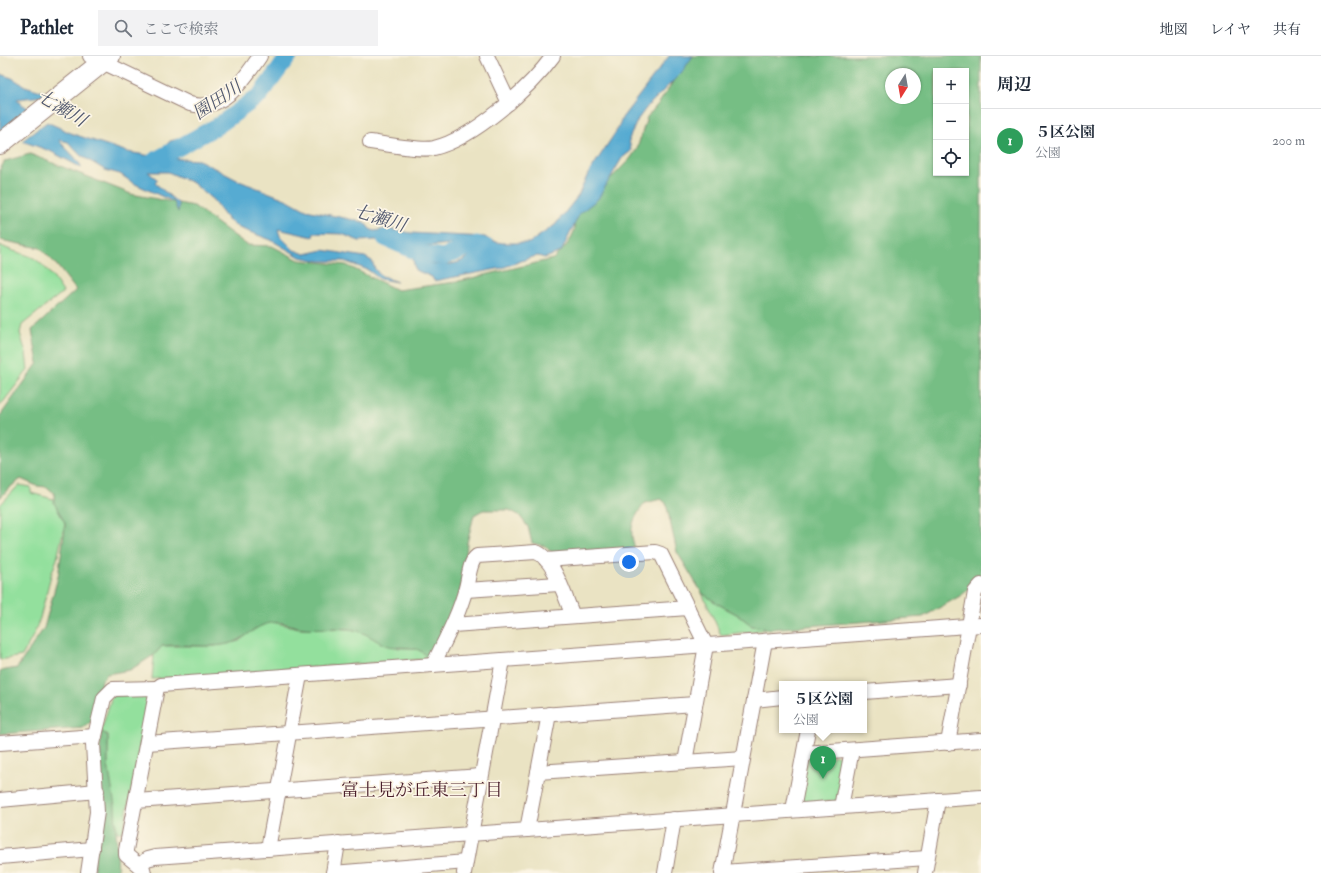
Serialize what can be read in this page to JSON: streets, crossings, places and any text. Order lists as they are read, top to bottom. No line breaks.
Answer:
{"districts":["富士見が丘東三丁目"],"water":["園田川","七瀬川"],"north":"bottom","page":{"header":"Pathlet","search":"ここで検索","nav":["地図","レイヤ","共有"],"heading":"周辺","map_buttons":["+","−"],"list":[{"mark":"1","name":"５区公園","note":"公園","value":"200 m"}],"popup":["５区公園","公園"],"pins":"1"}}
